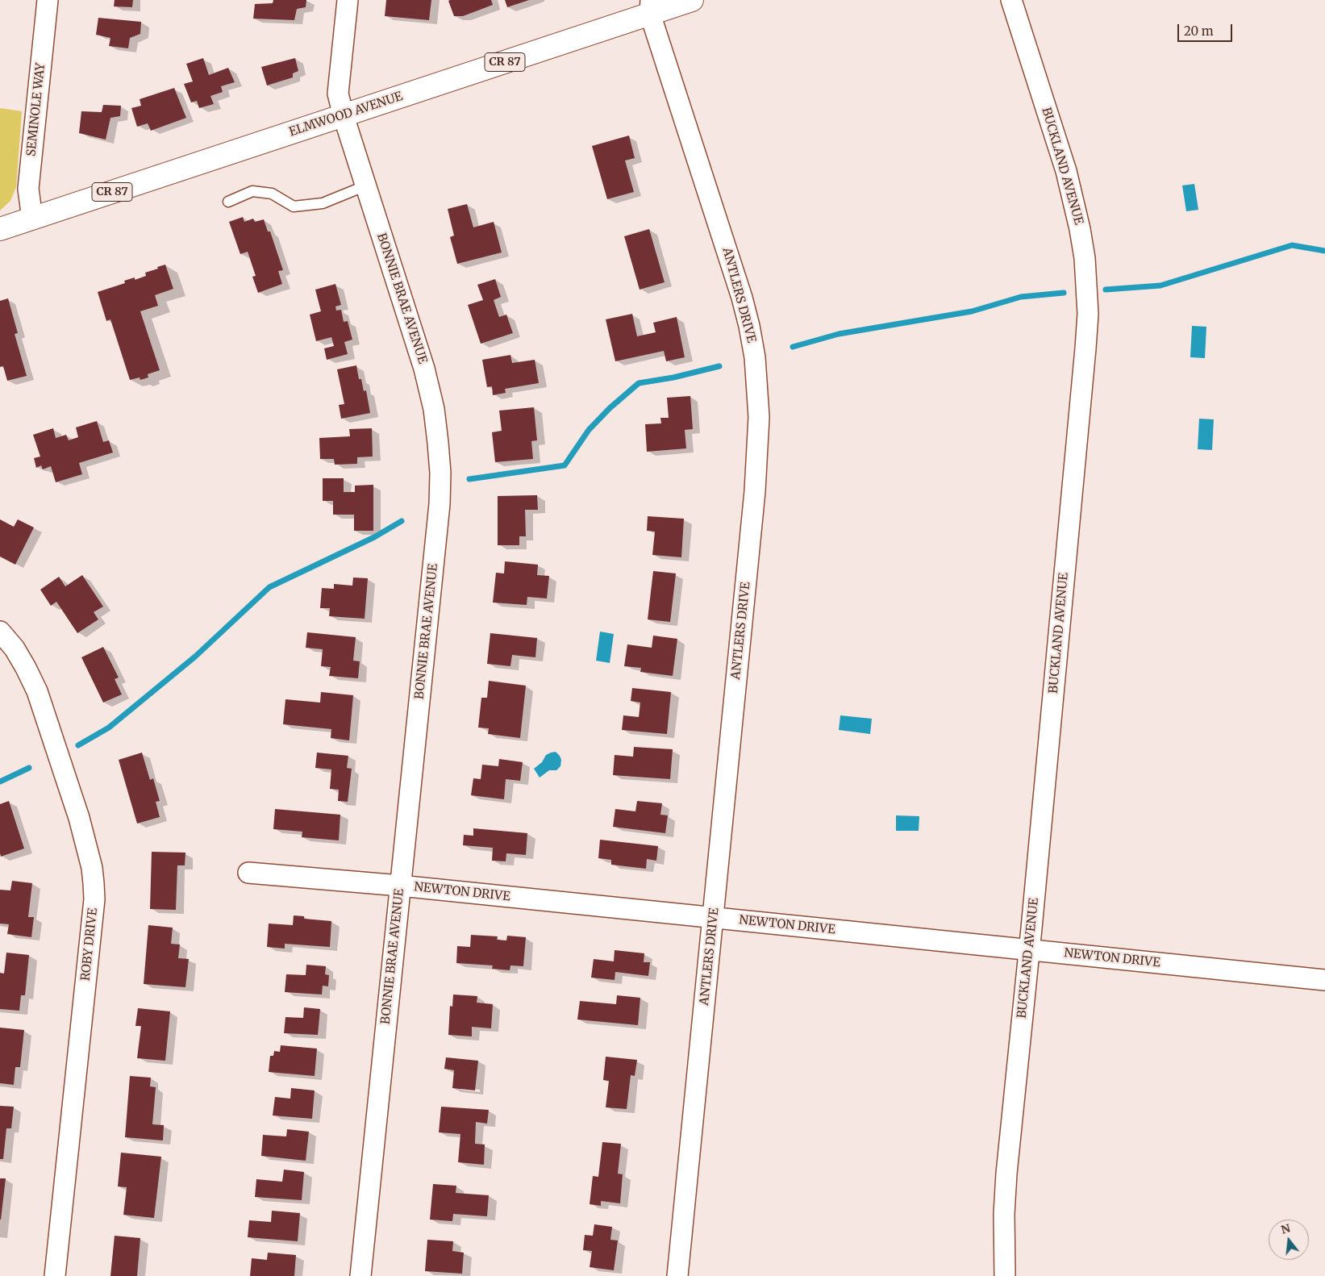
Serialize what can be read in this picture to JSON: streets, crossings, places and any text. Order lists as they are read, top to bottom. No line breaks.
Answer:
{"streets":{"main road":["CR 87","ELMWOOD AVENUE"],"street":["SEMINOLE WAY","BUCKLAND AVENUE","ANTLERS DRIVE","BONNIE BRAE AVENUE","NEWTON DRIVE","ROBY DRIVE"]},"crossings":[["SEMINOLE WAY","ELMWOOD AVENUE"],["ELMWOOD AVENUE","ANTLERS DRIVE"],["ELMWOOD AVENUE","BONNIE BRAE AVENUE"],["BUCKLAND AVENUE","NEWTON DRIVE"],["ANTLERS DRIVE","NEWTON DRIVE"],["BONNIE BRAE AVENUE","NEWTON DRIVE"]],"scale_bar":"20 m","north":"top"}
